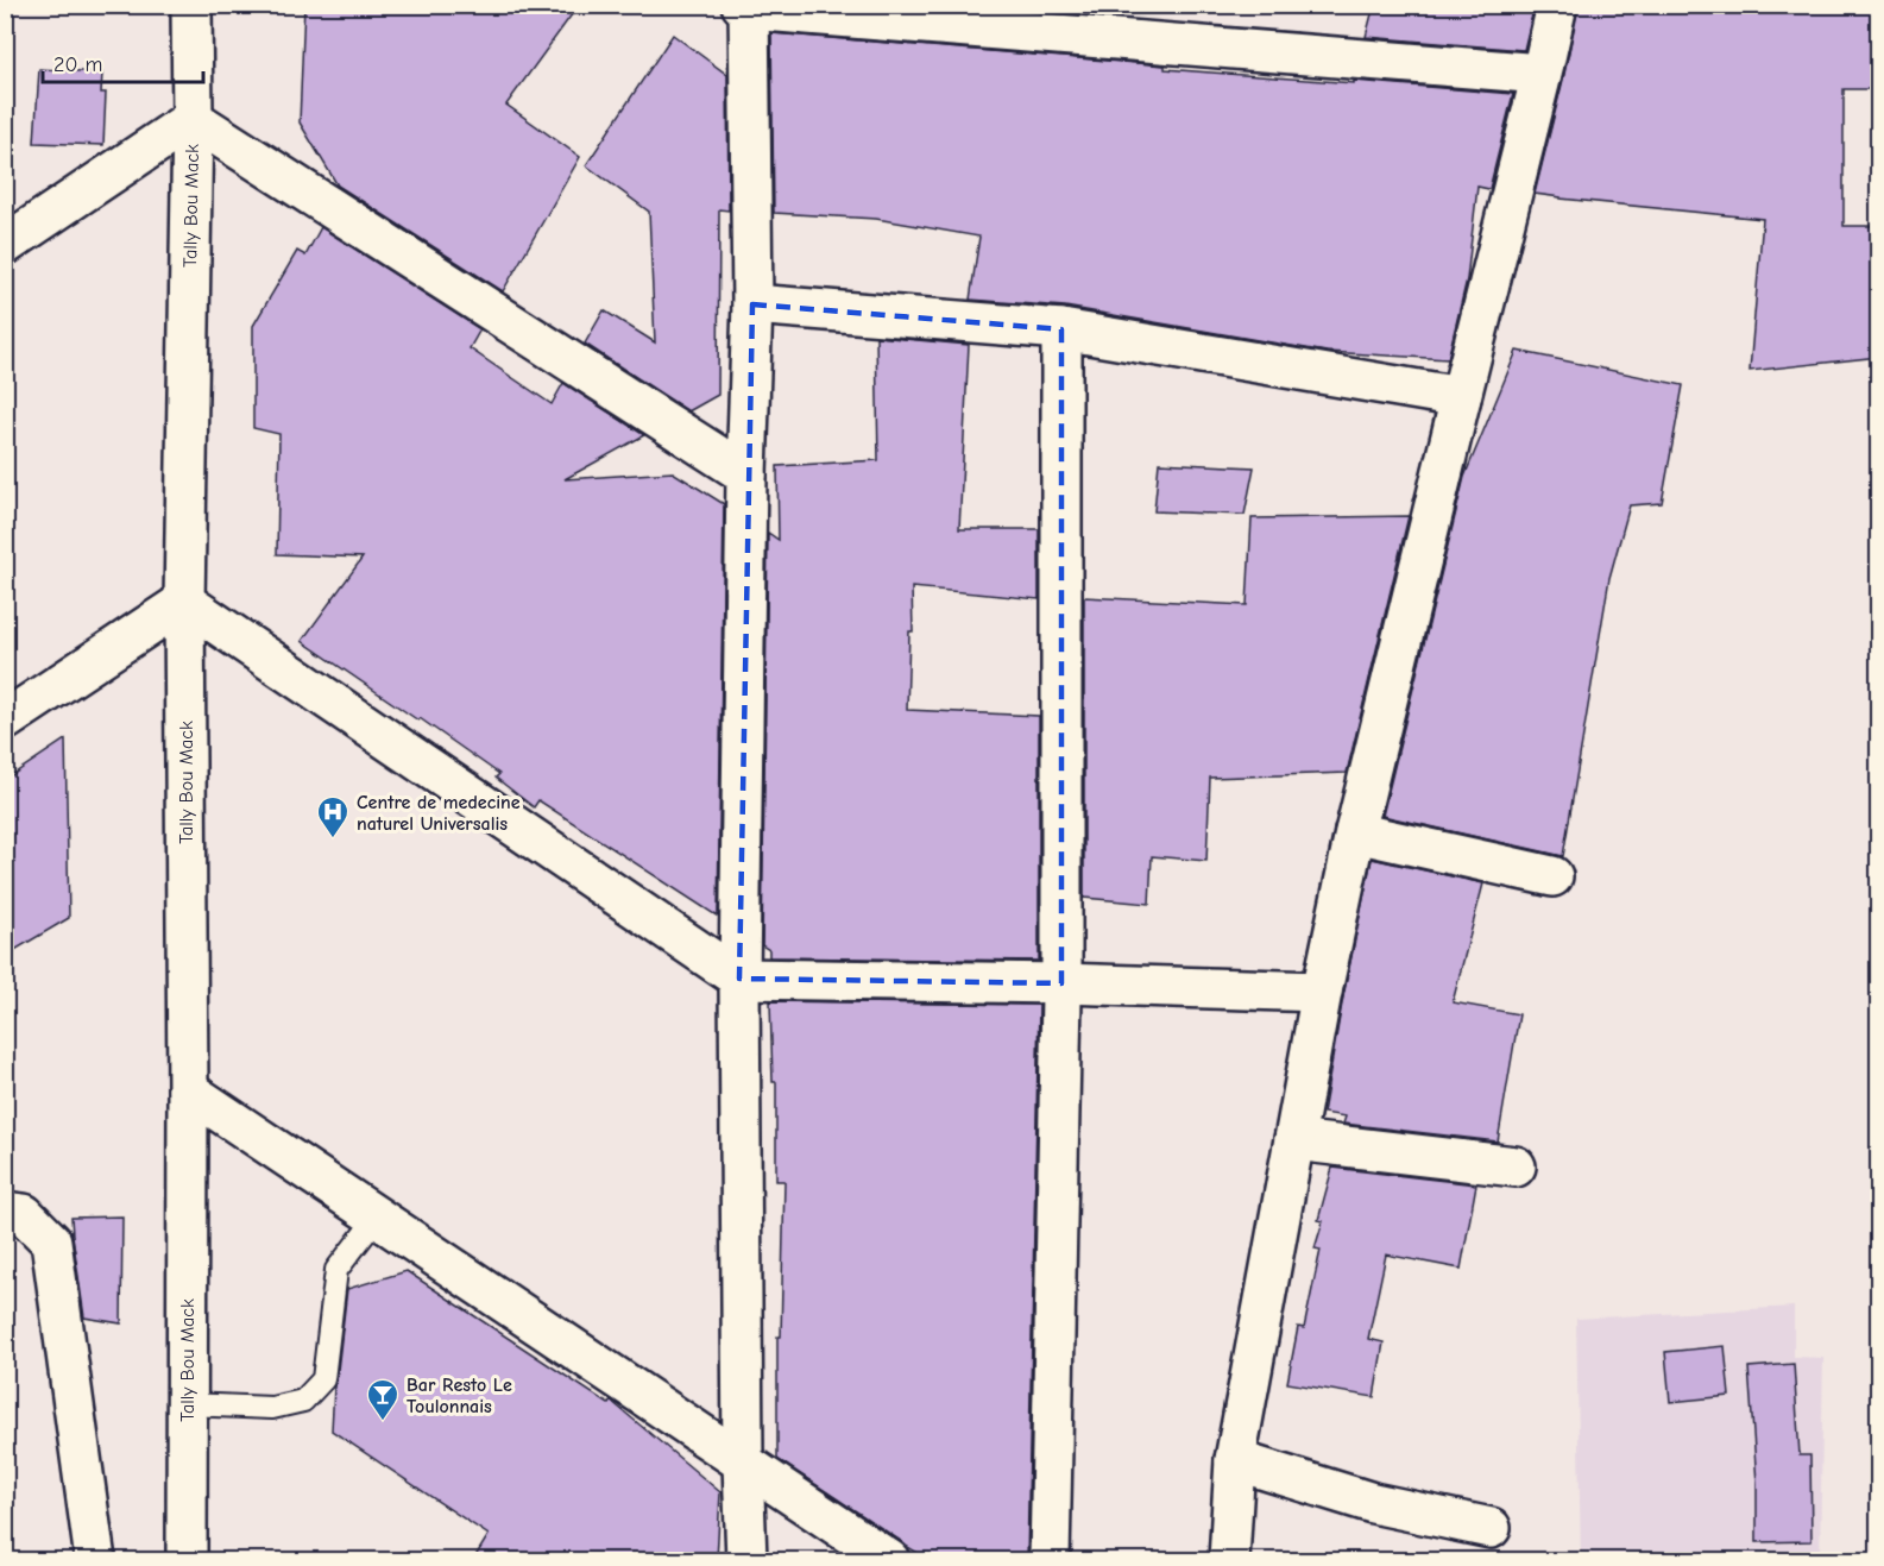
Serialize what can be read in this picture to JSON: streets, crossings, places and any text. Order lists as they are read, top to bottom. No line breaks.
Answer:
{"streets":{"street":["Tally Bou Mack"]},"places":{"hospital":["Centre de medecine naturel Universalis"],"bar":["Bar Resto Le Toulonnais"]},"scale_bar":"20 m"}
